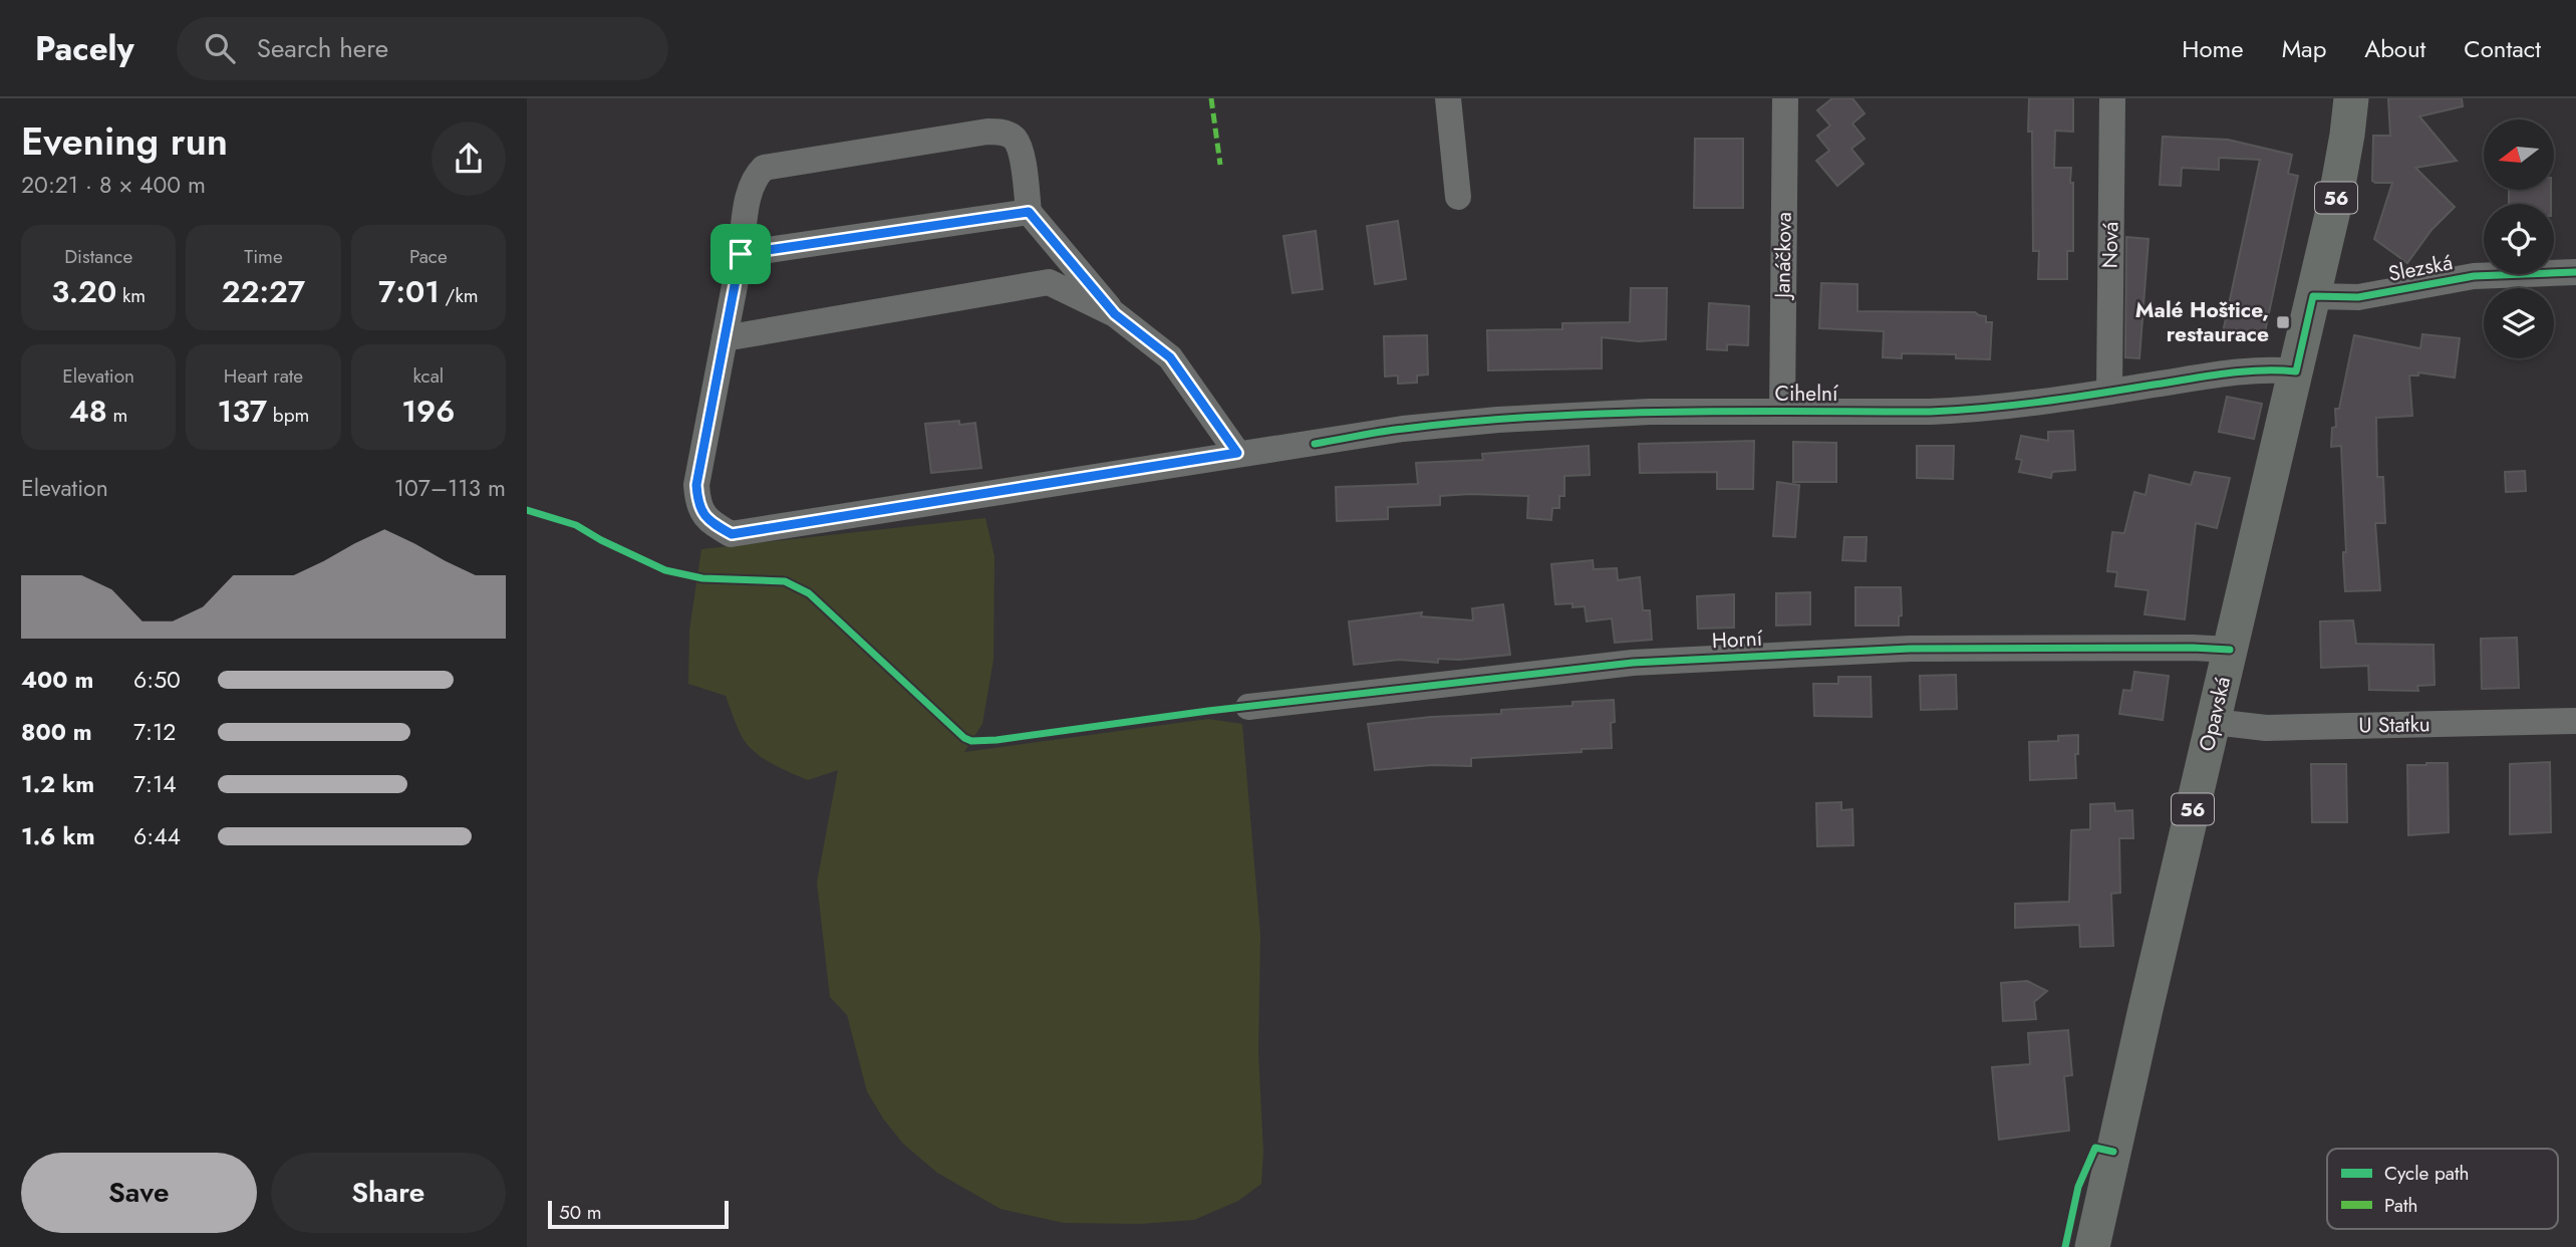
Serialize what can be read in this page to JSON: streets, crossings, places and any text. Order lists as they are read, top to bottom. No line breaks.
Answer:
{"streets":{"main road":["56","Opavská"],"street":["Nová","Janáčkova","Slezská","Cihelní","Horní","U Statku"]},"crossings":[["Nová","Cihelní"],["Janáčkova","Cihelní"],["Slezská","Opavská"],["Cihelní","Opavská"],["Horní","Opavská"],["Opavská","U Statku"]],"places":{"transit":["Malé Hoštice, restaurace"]},"legend":["Cycle path","Path"],"scale_bar":"50 m","north":"left","page":{"header":"Pacely","search":"Search here","nav":["Home","Map","About","Contact"],"heading":["Evening run","20:21 · 8 × 400 m"],"stats":[["Distance","3.20 km"],["Time","22:27"],["Pace","7:01 /km"],["Elevation","48 m"],["Heart rate","137 bpm"],["kcal","196"]],"chart":["Elevation","107–113 m"],"list":[{"name":"400 m","note":"6:50"},{"name":"800 m","note":"7:12"},{"name":"1.2 km","note":"7:14"},{"name":"1.6 km","note":"6:44"}],"buttons":["Save","Share"],"scale":"50 m"}}
